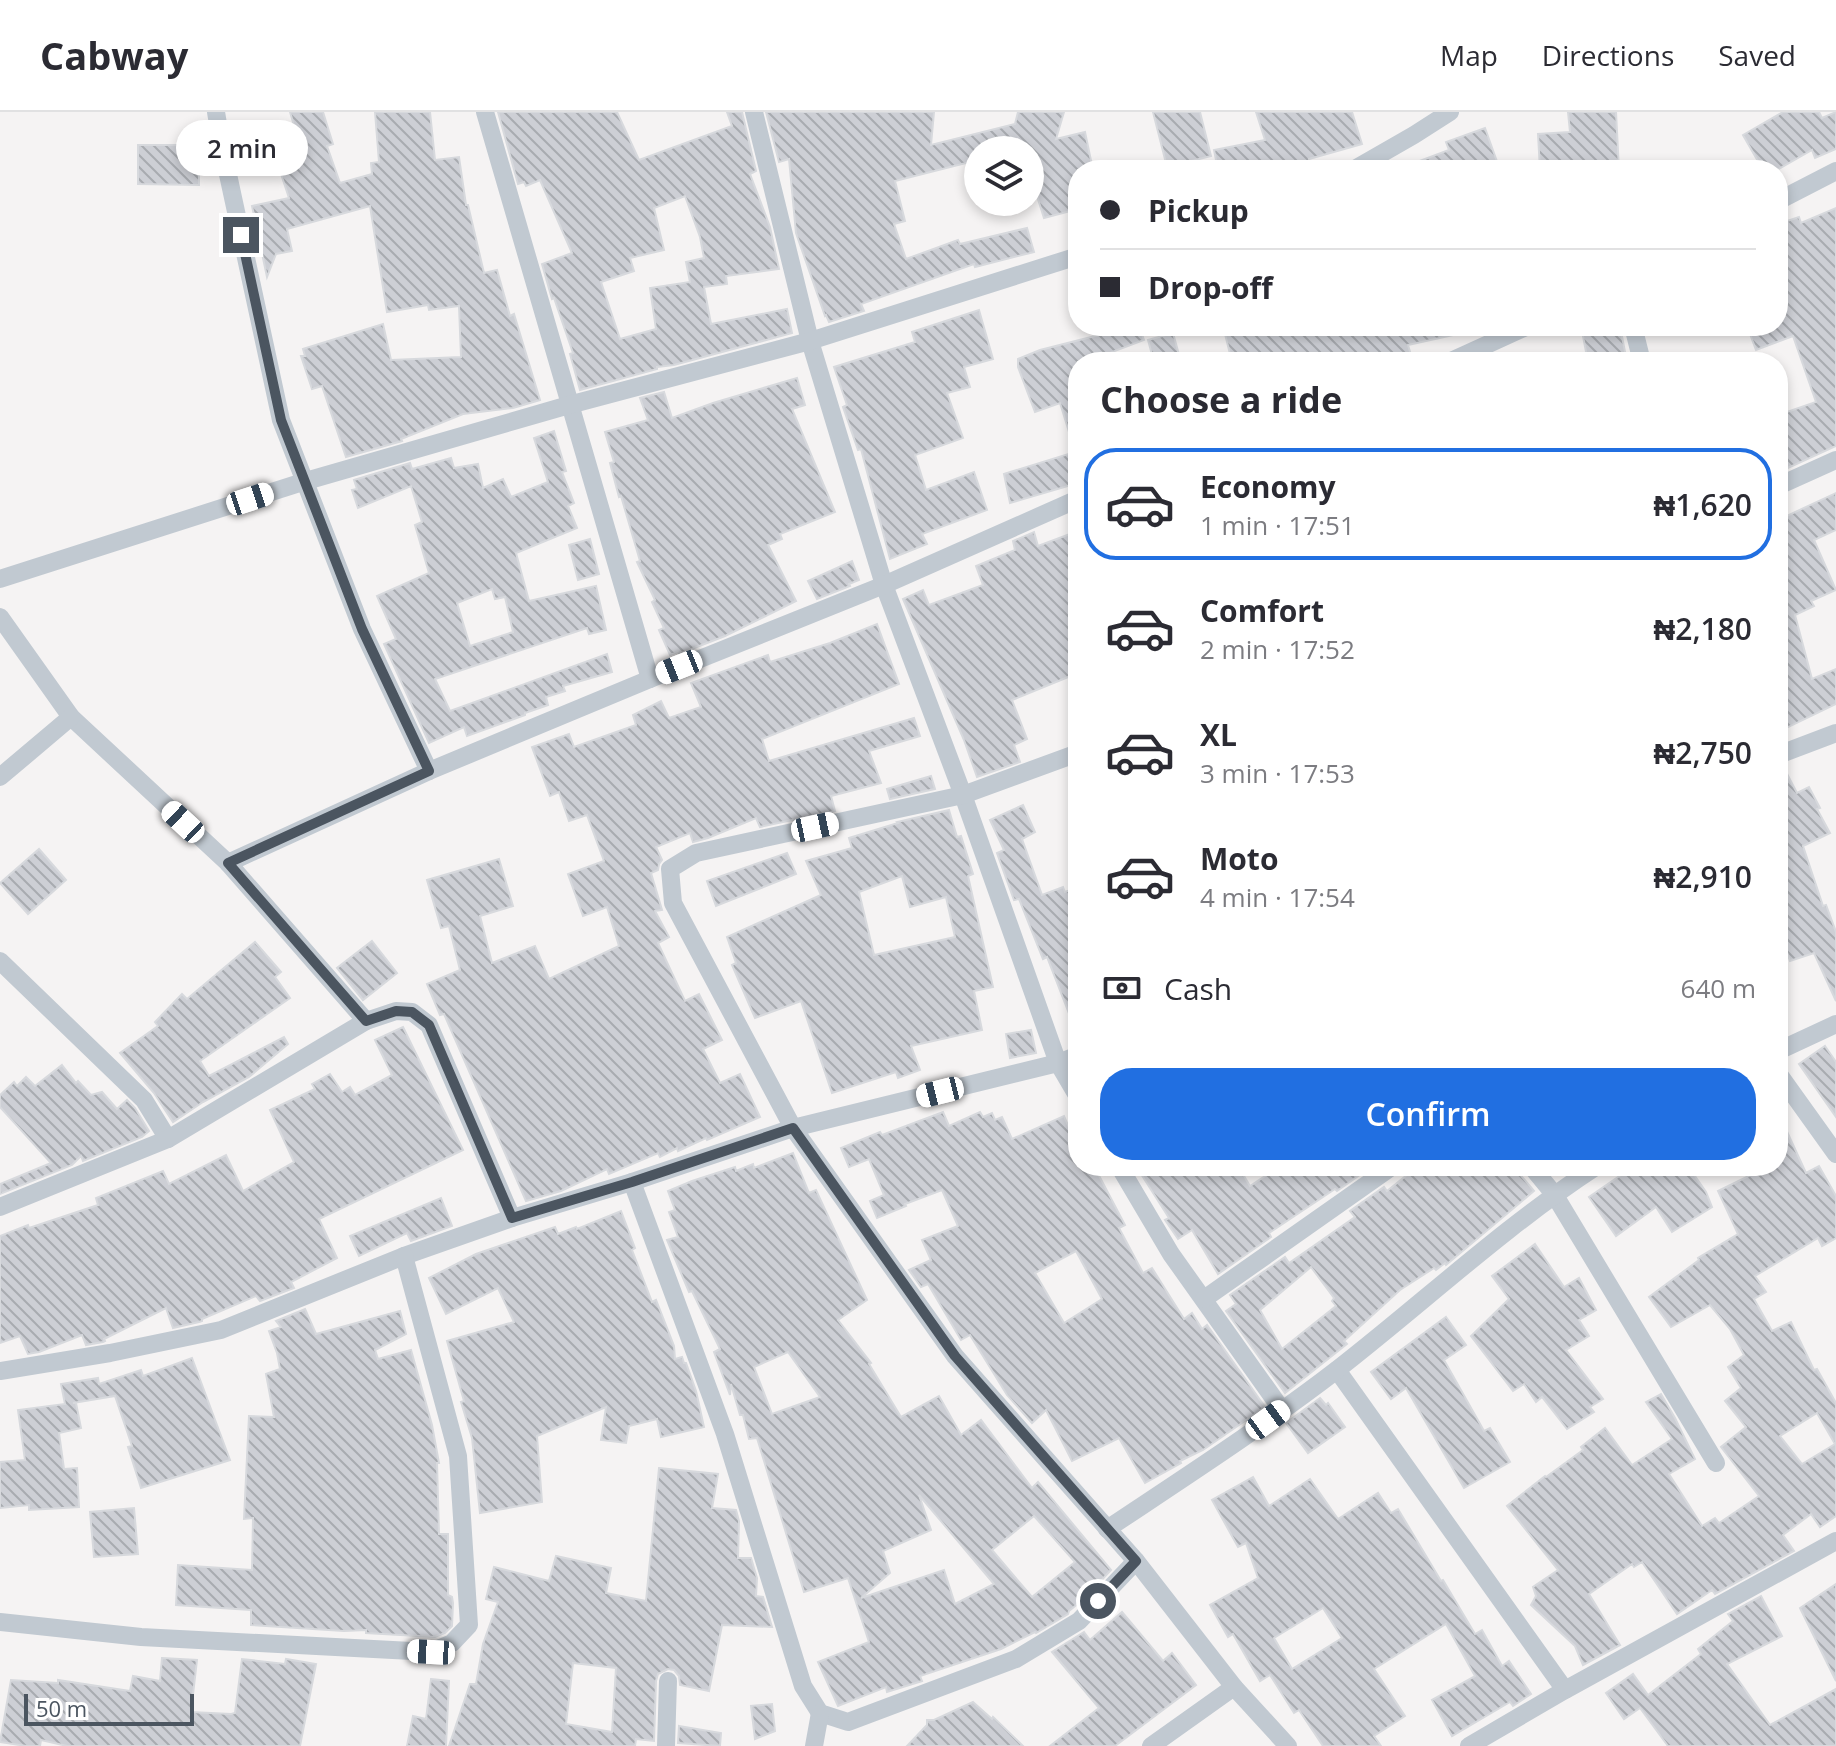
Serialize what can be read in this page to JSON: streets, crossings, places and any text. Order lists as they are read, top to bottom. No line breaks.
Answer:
{"scale_bar":"50 m","page":{"header":"Cabway","nav":["Map","Directions","Saved"],"bubble":"2 min","banner":["Pickup","Drop-off"],"heading":"Choose a ride","list":[{"name":"Economy","note":"1 min · 17:51","value":"₦1,620"},{"name":"Comfort","note":"2 min · 17:52","value":"₦2,180"},{"name":"XL","note":"3 min · 17:53","value":"₦2,750"},{"name":"Moto","note":"4 min · 17:54","value":"₦2,910"}],"pay":["Cash","640 m"],"buttons":"Confirm","scale":"50 m"}}
